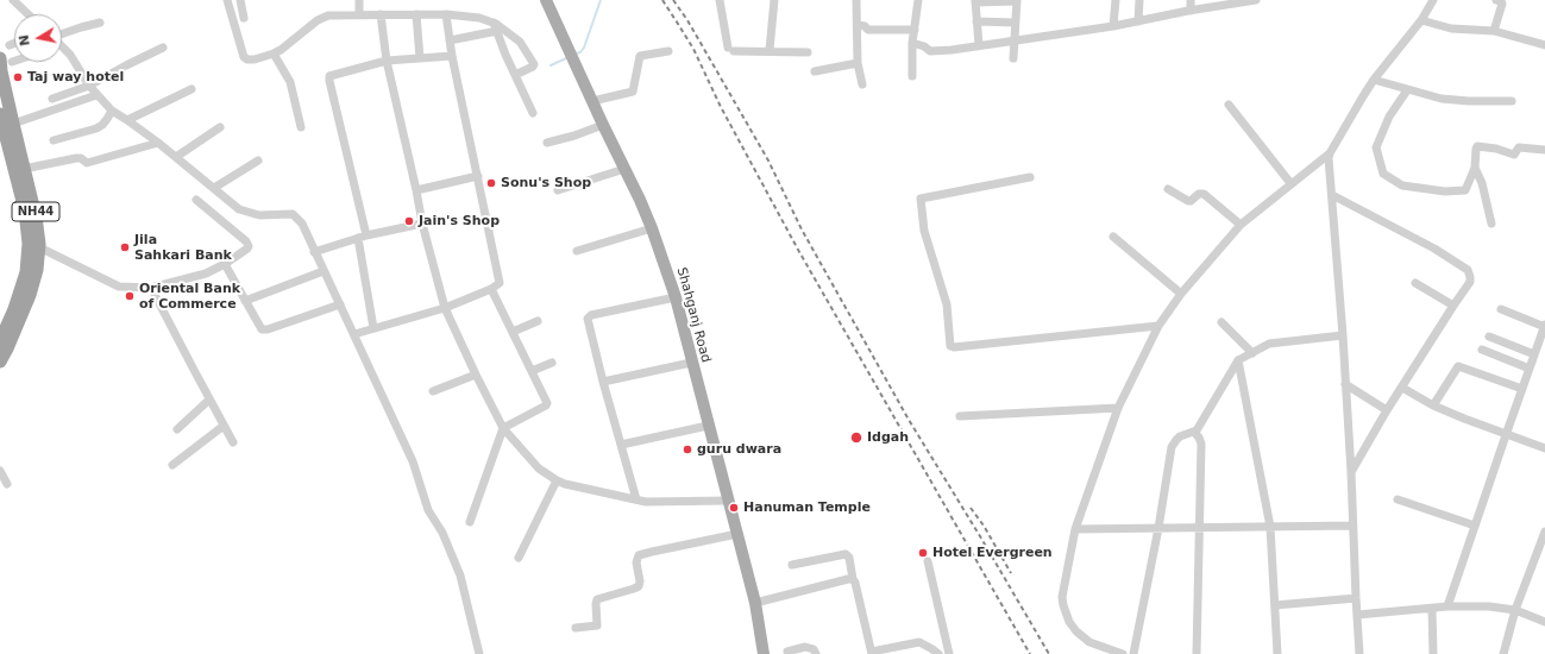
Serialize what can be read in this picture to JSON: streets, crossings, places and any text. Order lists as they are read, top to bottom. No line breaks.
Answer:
{"streets":{"highway":["NH44"],"main road":["Shahganj Road"]},"places":["Taj way hotel","Sonu's Shop","Jain's Shop","Jila Sahkari Bank","Oriental Bank of Commerce","Idgah","guru dwara","Hanuman Temple","Hotel Evergreen"],"north":"left"}
